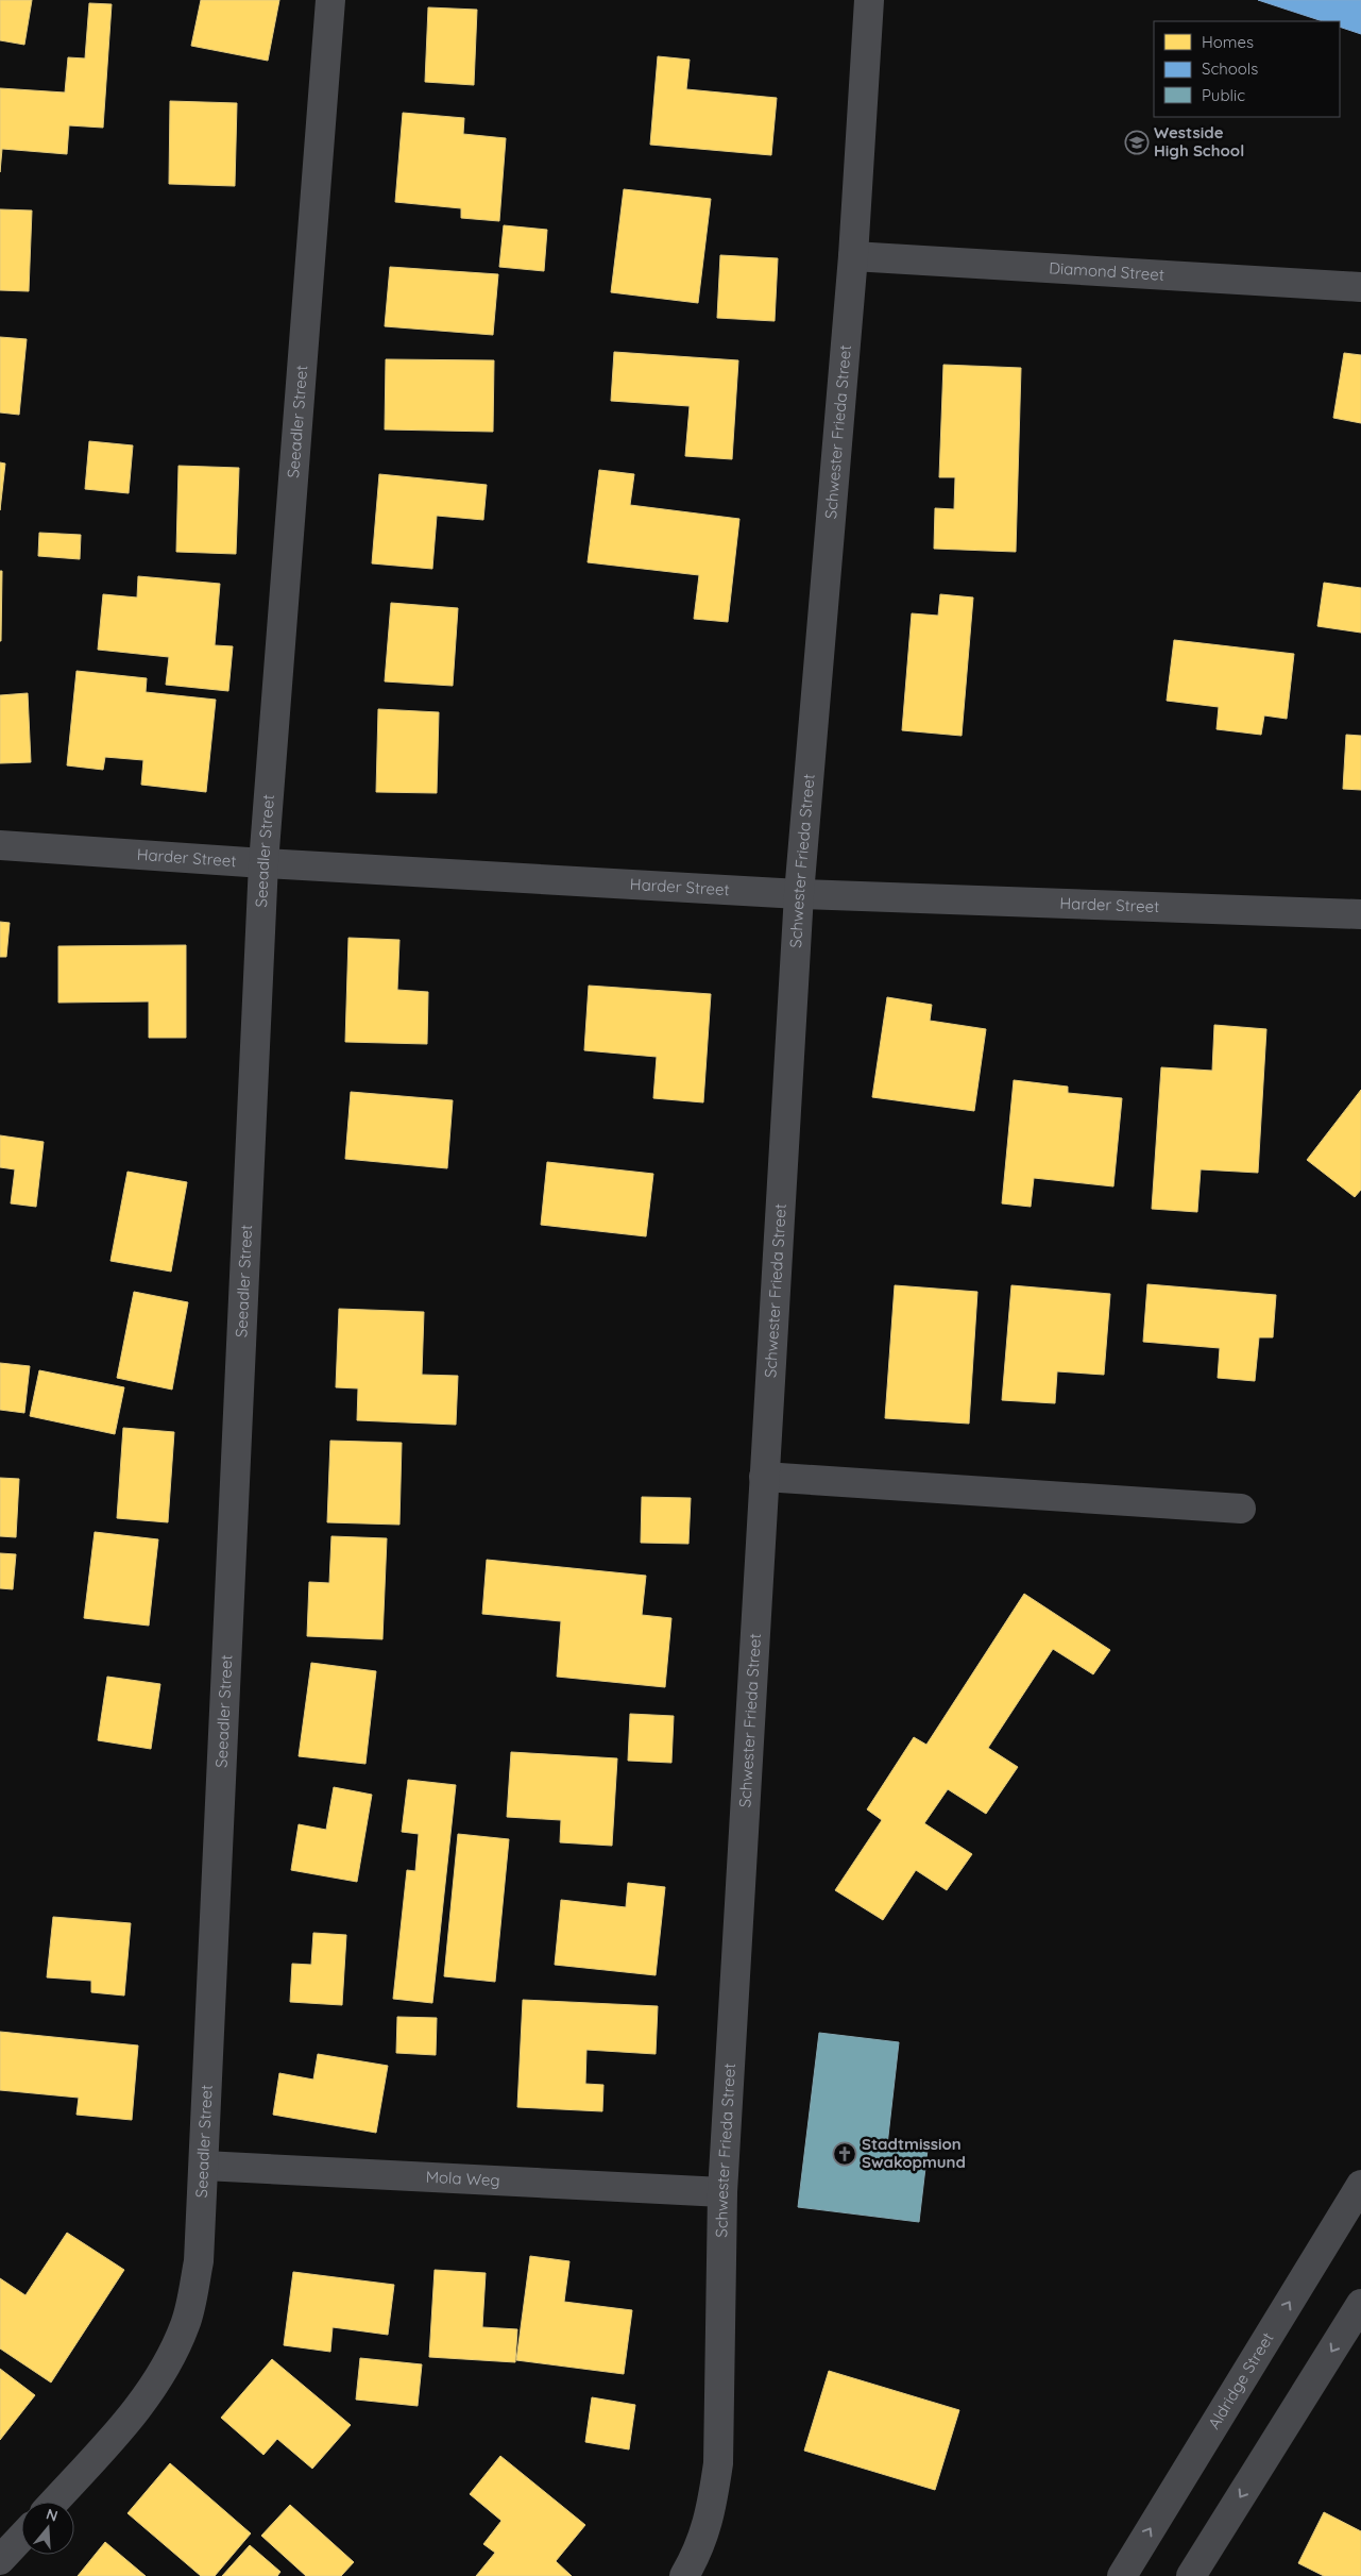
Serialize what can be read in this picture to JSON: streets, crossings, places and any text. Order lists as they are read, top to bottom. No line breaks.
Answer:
{"streets":{"street":["Diamond Street","Seeadler Street","Schwester Frieda Street","Harder Street","Mola Weg","Aldridge Street"]},"crossings":[["Diamond Street","Schwester Frieda Street"],["Seeadler Street","Harder Street"],["Seeadler Street","Mola Weg"],["Schwester Frieda Street","Harder Street"],["Schwester Frieda Street","Mola Weg"]],"places":{"school or university":["Westside High School"],"church":["Stadtmission Swakopmund"]},"legend":["Homes","Schools","Public"],"north":"top"}
